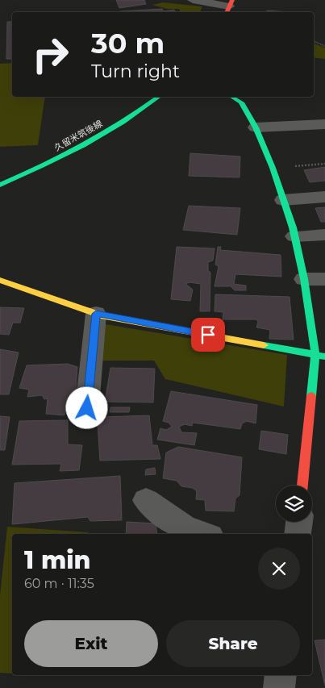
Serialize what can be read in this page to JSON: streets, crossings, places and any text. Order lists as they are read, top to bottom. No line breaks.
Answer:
{"streets":{"street":["久留米筑後線"]},"page":{"turn":["30 m","Turn right"],"heading":["1 min","60 m · 11:35"],"buttons":["Exit","Share"]}}
